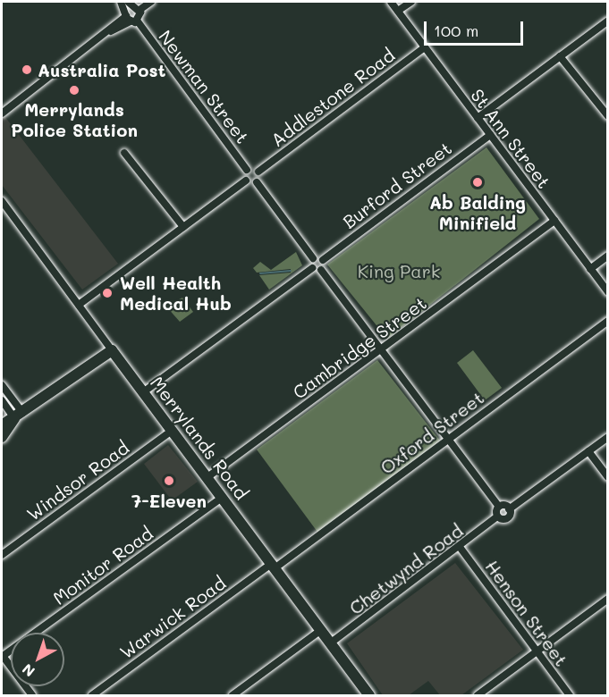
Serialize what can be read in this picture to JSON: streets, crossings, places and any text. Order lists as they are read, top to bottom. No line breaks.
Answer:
{"streets":{"main road":["Merrylands Road"],"street":["Newman Street","Addlestone Road","St Ann Street","Burford Street","Cambridge Street","Oxford Street","Windsor Road","Monitor Road","Chetwynd Road","Henson Street","Warwick Road"]},"crossings":[["Addlestone Road","St Ann Street"],["St Ann Street","Burford Street"],["St Ann Street","Cambridge Street"],["Cambridge Street","Merrylands Road"],["Oxford Street","Merrylands Road"],["Oxford Street","Warwick Road"],["Merrylands Road","Windsor Road"],["Merrylands Road","Monitor Road"],["Merrylands Road","Chetwynd Road"],["Merrylands Road","Warwick Road"],["Chetwynd Road","Henson Street"]],"parks":["King Park"],"places":["Australia Post","Merrylands Police Station","Ab Balding Minifield","Well Health Medical Hub","7-Eleven"],"scale_bar":"100 m","north":"bottom left"}
